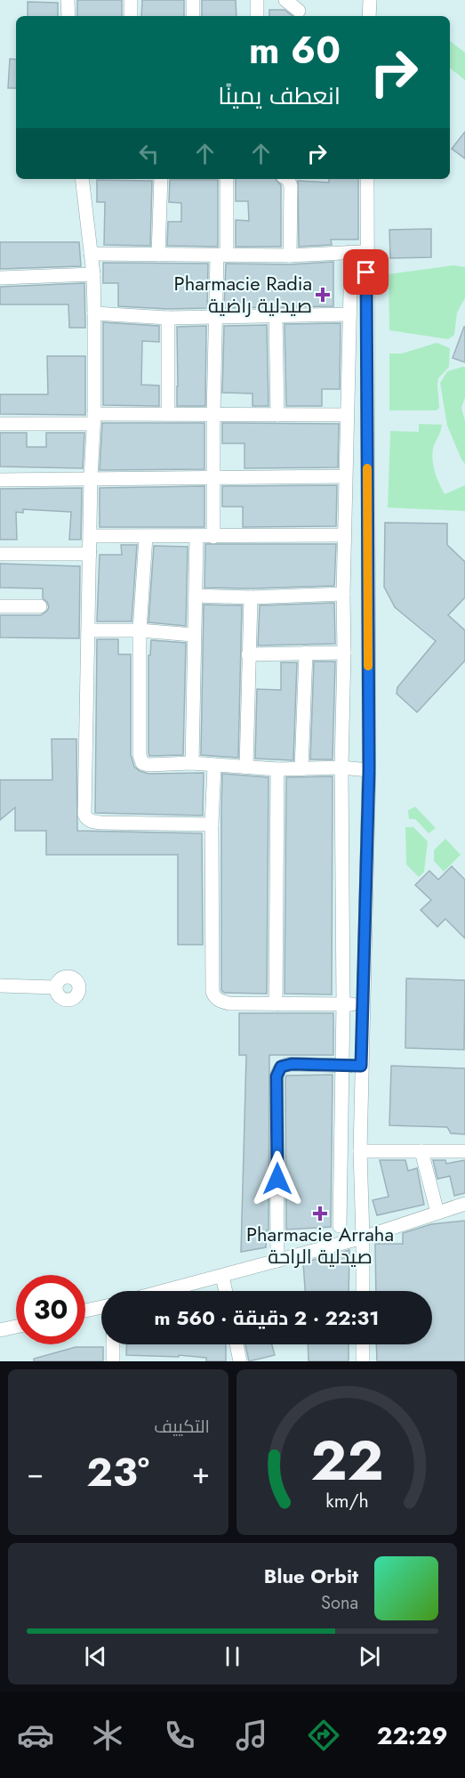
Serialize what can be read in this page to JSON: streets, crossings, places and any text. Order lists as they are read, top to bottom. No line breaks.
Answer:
{"places":{"health":["Pharmacie Radia صيدلية راضية","Pharmacie Arraha صيدلية الراحة"]},"page":{"turn":["60 m","انعطف يمينًا"],"limit":"30","trip":"22:31 · 2 دقيقة · 560 m","tile":"التكييف","heat":["−","23°","+"],"song":["Blue Orbit","Sona"],"tabs":"22:29","gauge":["22","km/h"]}}
